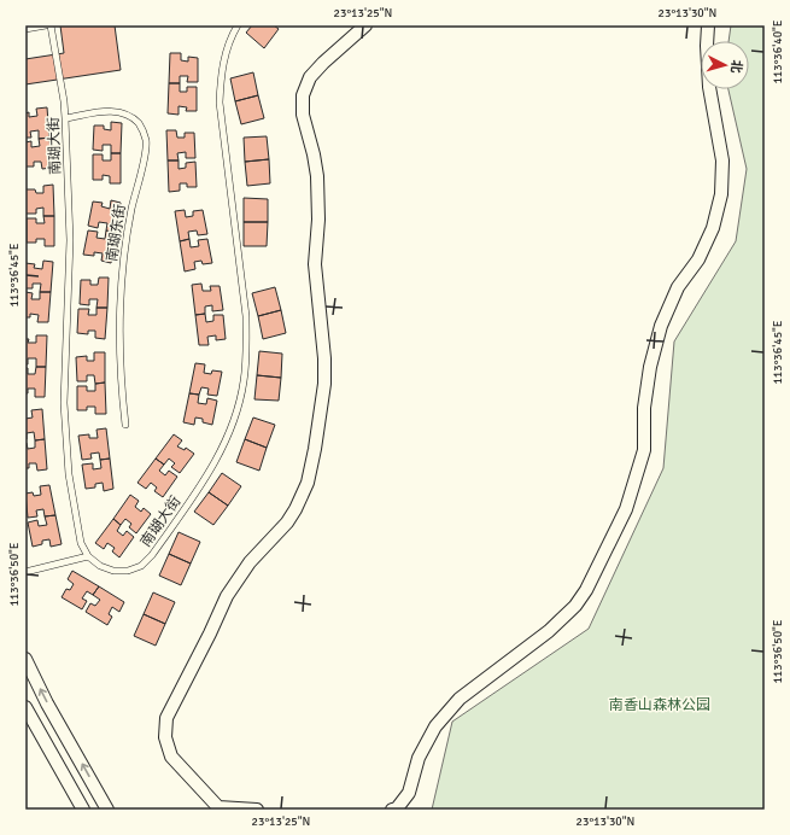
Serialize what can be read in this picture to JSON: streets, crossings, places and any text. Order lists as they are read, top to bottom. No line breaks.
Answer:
{"streets":{"lane":["南瑚大街","南瑚东街"]},"crossings":[["南瑚大街","南瑚东街"]],"parks":["南香山森林公园"],"north":"right","coordinates":["23°13'25\"N","23°13'30\"N","113°36'40\"E","113°36'45\"E","113°36'50\"E"]}
